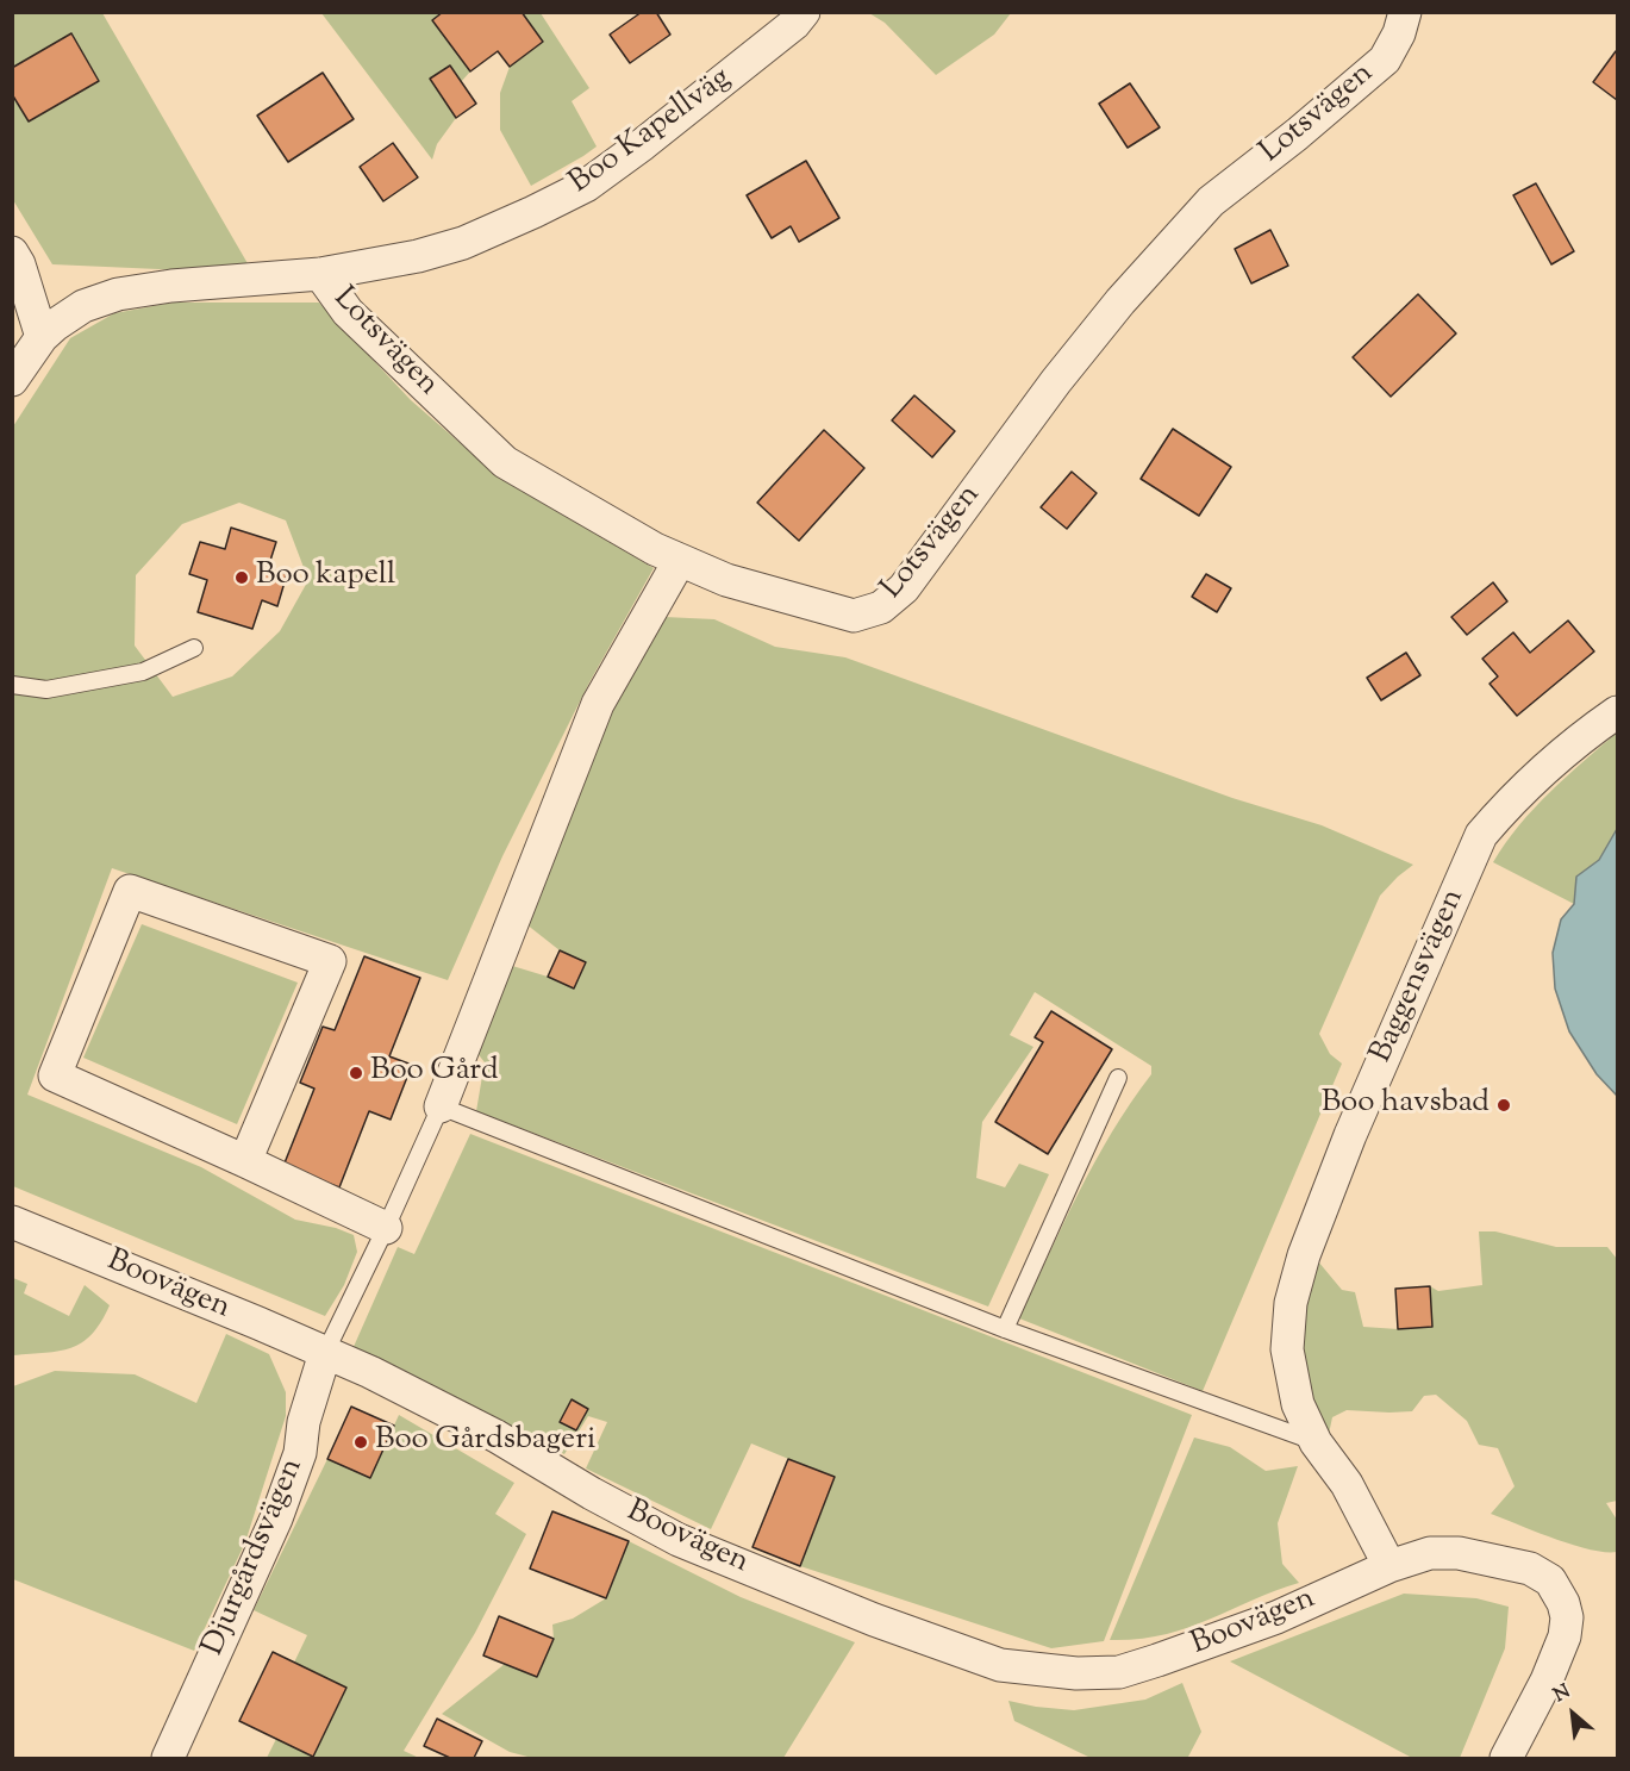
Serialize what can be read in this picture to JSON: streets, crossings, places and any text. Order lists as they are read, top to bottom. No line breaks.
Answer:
{"streets":{"street":["Lotsvägen","Boo Kapellväg","Baggensvägen","Boovägen","Djurgårdsvägen"]},"crossings":[["Lotsvägen","Boo Kapellväg"],["Baggensvägen","Boovägen"],["Boovägen","Djurgårdsvägen"]],"places":["Boo kapell","Boo Gård","Boo havsbad","Boo Gårdsbageri"],"north":"top left"}
